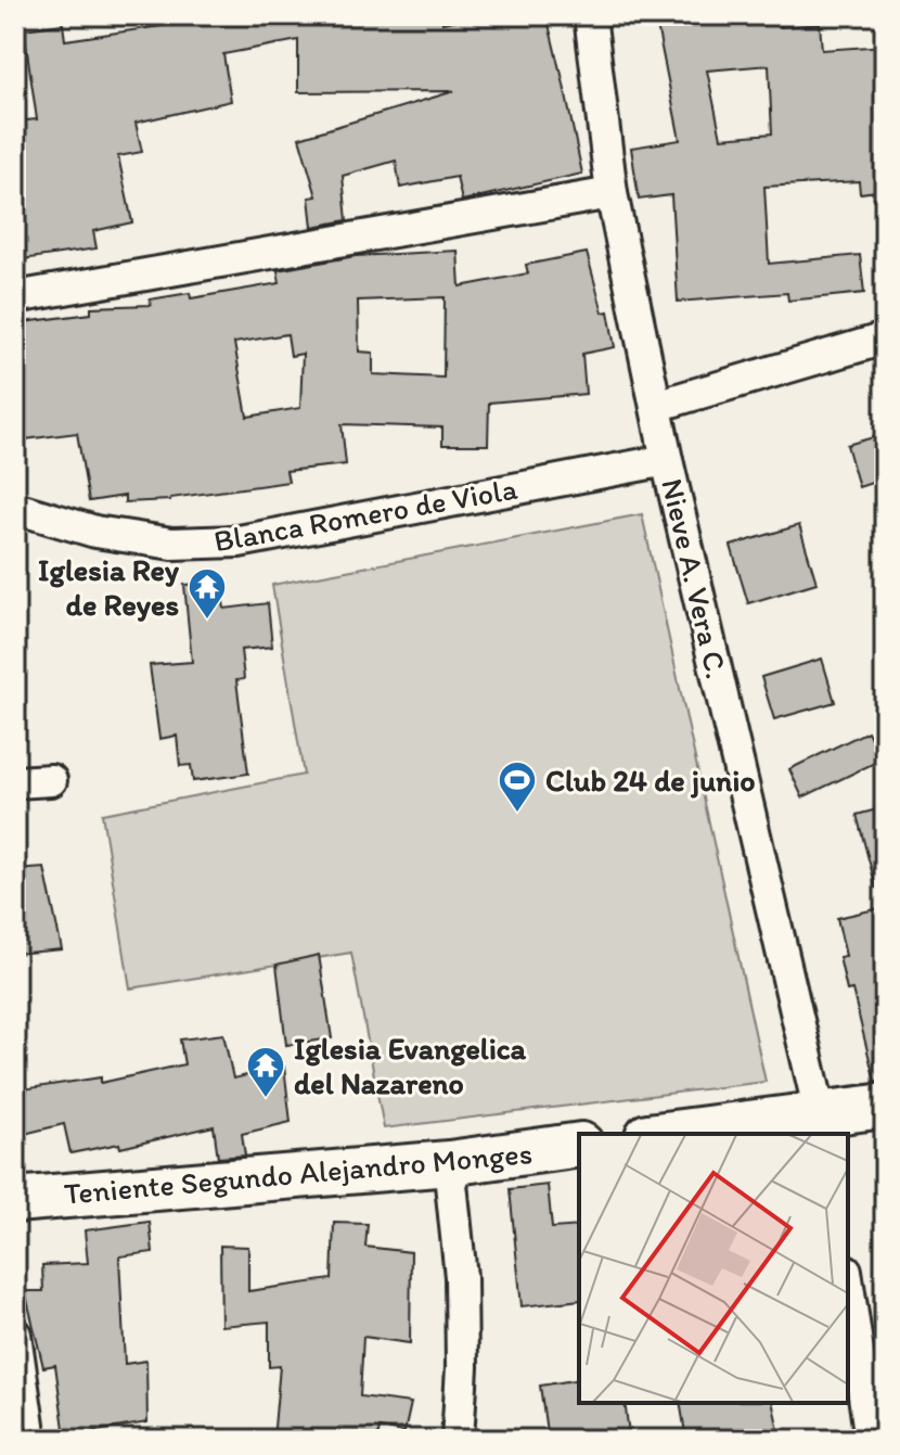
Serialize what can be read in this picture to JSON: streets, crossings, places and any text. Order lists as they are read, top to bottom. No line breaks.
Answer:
{"streets":{"street":["Blanca Romero de Viola","Nieve A. Vera C.","Teniente Segundo Alejandro Monges"]},"crossings":[["Blanca Romero de Viola","Nieve A. Vera C."]],"places":{"temple":["Iglesia Rey de Reyes","Iglesia Evangelica del Nazareno"],"sports":["Club 24 de junio"]}}
